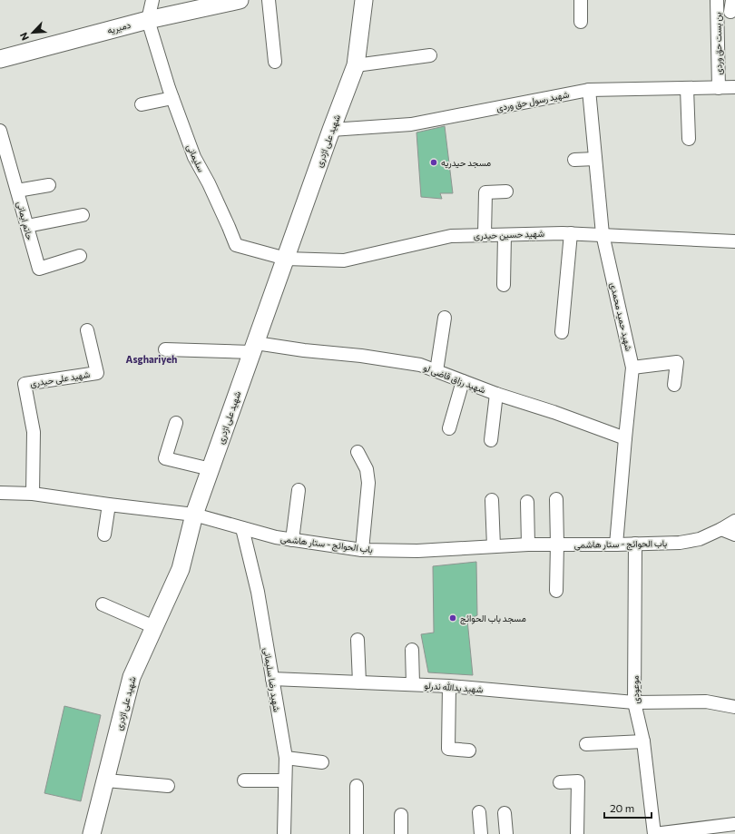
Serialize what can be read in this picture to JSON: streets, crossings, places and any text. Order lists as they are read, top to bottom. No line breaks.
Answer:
{"streets":{"street":["دمیریه","بن بست حق وردی","شهید رسول حق وردی","شهید علی اژدری","سلیمانی","حاتم ایمانی","شهید حسین حیدری","شهید حمید محمدی","شهید علی حیدری","شهید رزاق قاضی لو","باب الحوائج - ستار هاشمی","شهید رضا سلیمانی","شهید یدالله ندرلو","موعودی"]},"crossings":[["دمیریه","سلیمانی"],["بن بست حق وردی","شهید رسول حق وردی"],["شهید رسول حق وردی","شهید علی اژدری"],["شهید رسول حق وردی","شهید حمید محمدی"],["شهید علی اژدری","سلیمانی"],["شهید علی اژدری","شهید حسین حیدری"],["شهید علی اژدری","شهید رزاق قاضی لو"],["شهید علی اژدری","باب الحوائج - ستار هاشمی"],["سلیمانی","شهید حسین حیدری"],["شهید حسین حیدری","شهید حمید محمدی"],["شهید حمید محمدی","شهید رزاق قاضی لو"],["شهید حمید محمدی","باب الحوائج - ستار هاشمی"],["شهید علی حیدری","باب الحوائج - ستار هاشمی"],["باب الحوائج - ستار هاشمی","شهید رضا سلیمانی"],["باب الحوائج - ستار هاشمی","موعودی"],["شهید رضا سلیمانی","شهید یدالله ندرلو"],["شهید یدالله ندرلو","موعودی"]],"districts":["Asghariyeh"],"places":["مسجد حیدریه","مسجد باب الحوائج"],"scale_bar":"20 m","north":"bottom left"}
